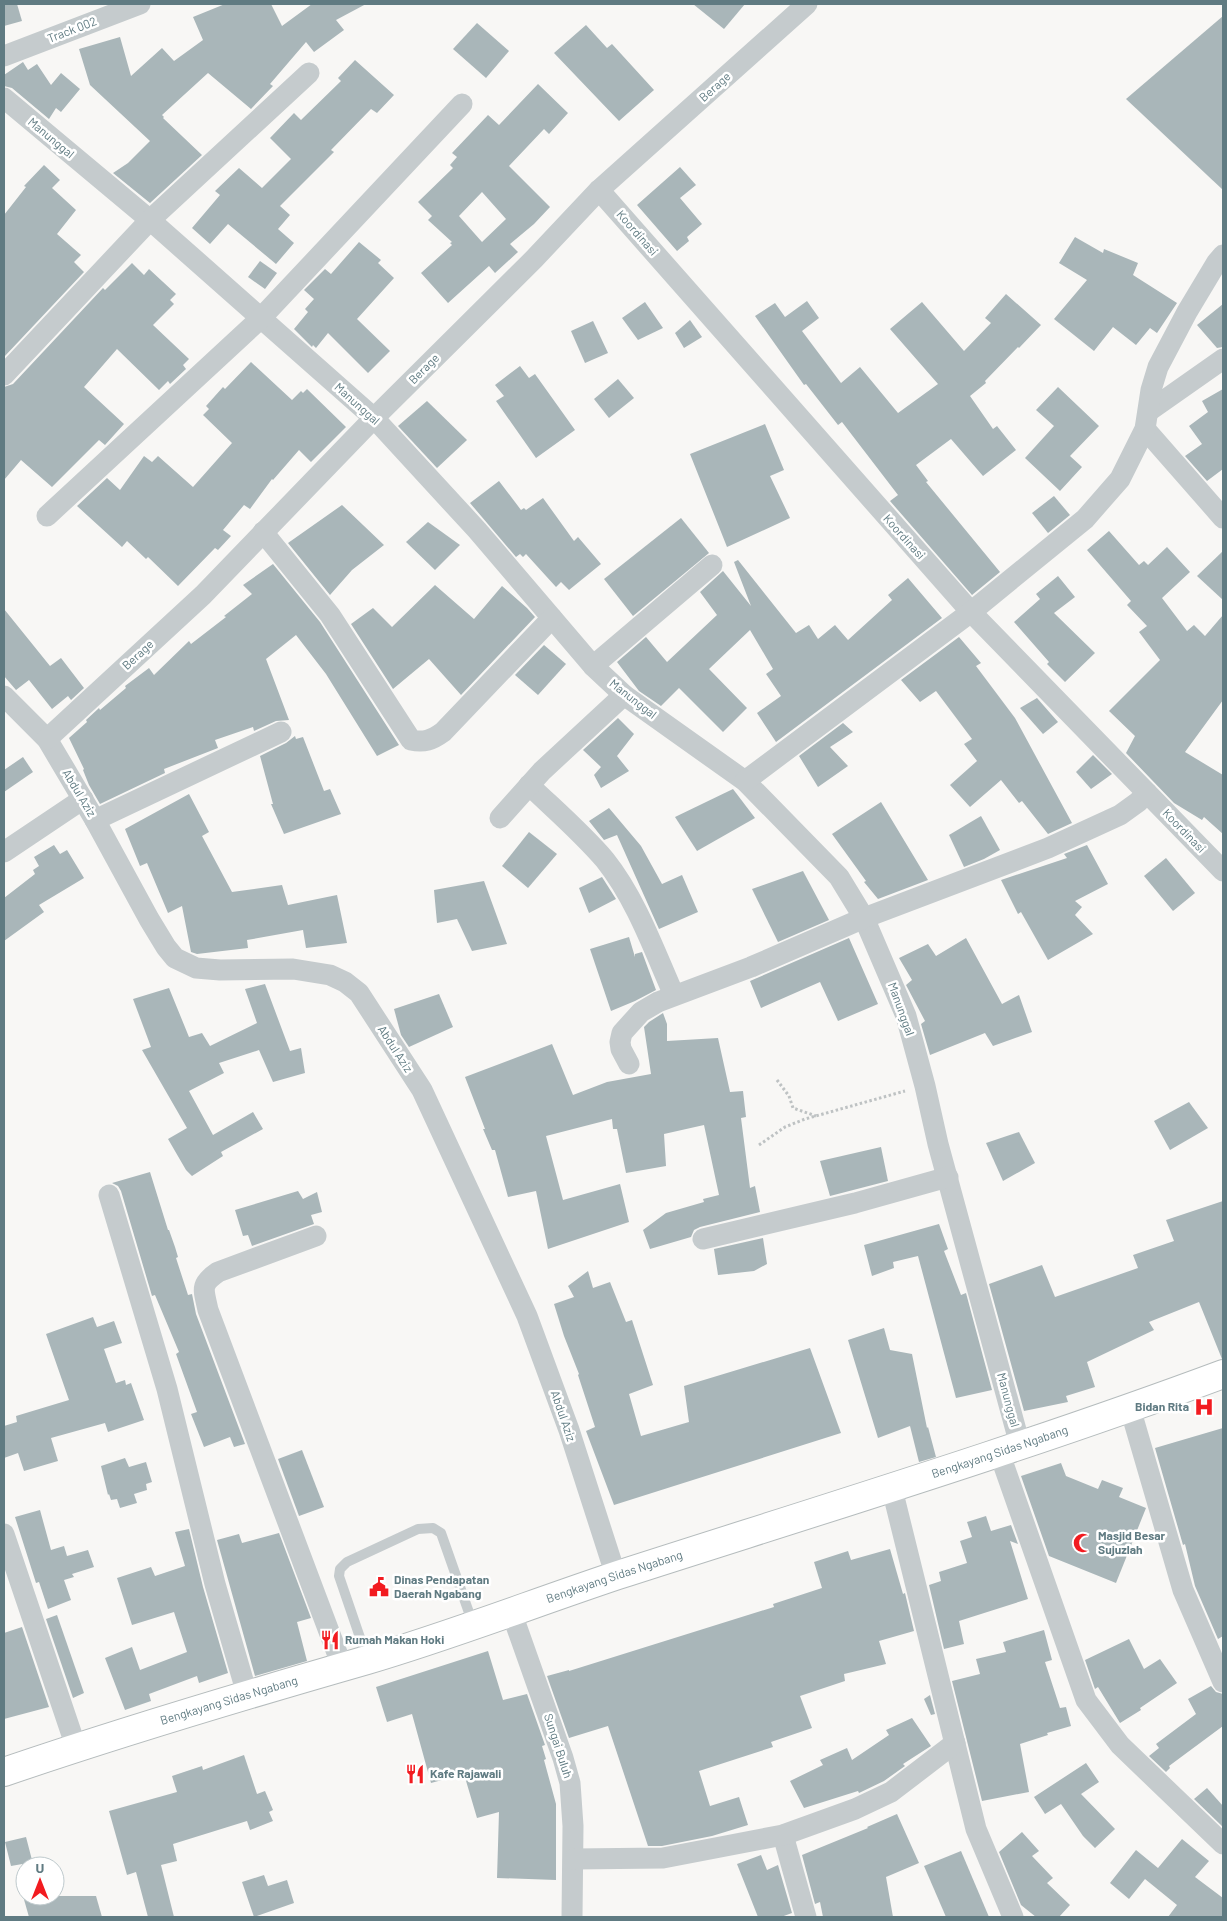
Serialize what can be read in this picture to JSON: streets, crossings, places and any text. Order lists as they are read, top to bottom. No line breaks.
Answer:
{"streets":{"highway":["Bengkayang Sidas Ngabang"],"street":["Track 002","Berage","Manunggal","Koordinasi","Abdul Aziz","Sungai Buluh"]},"crossings":[["Berage","Manunggal"],["Berage","Koordinasi"],["Berage","Abdul Aziz"],["Manunggal","Bengkayang Sidas Ngabang"],["Abdul Aziz","Bengkayang Sidas Ngabang"],["Bengkayang Sidas Ngabang","Sungai Buluh"]],"places":{"hospital":["Bidan Rita"],"mosque":["Masjid Besar Sujuzlah"],"public building":["Dinas Pendapatan Daerah Ngabang"],"restaurant":["Rumah Makan Hoki","Kafe Rajawali"]},"north":"top"}
